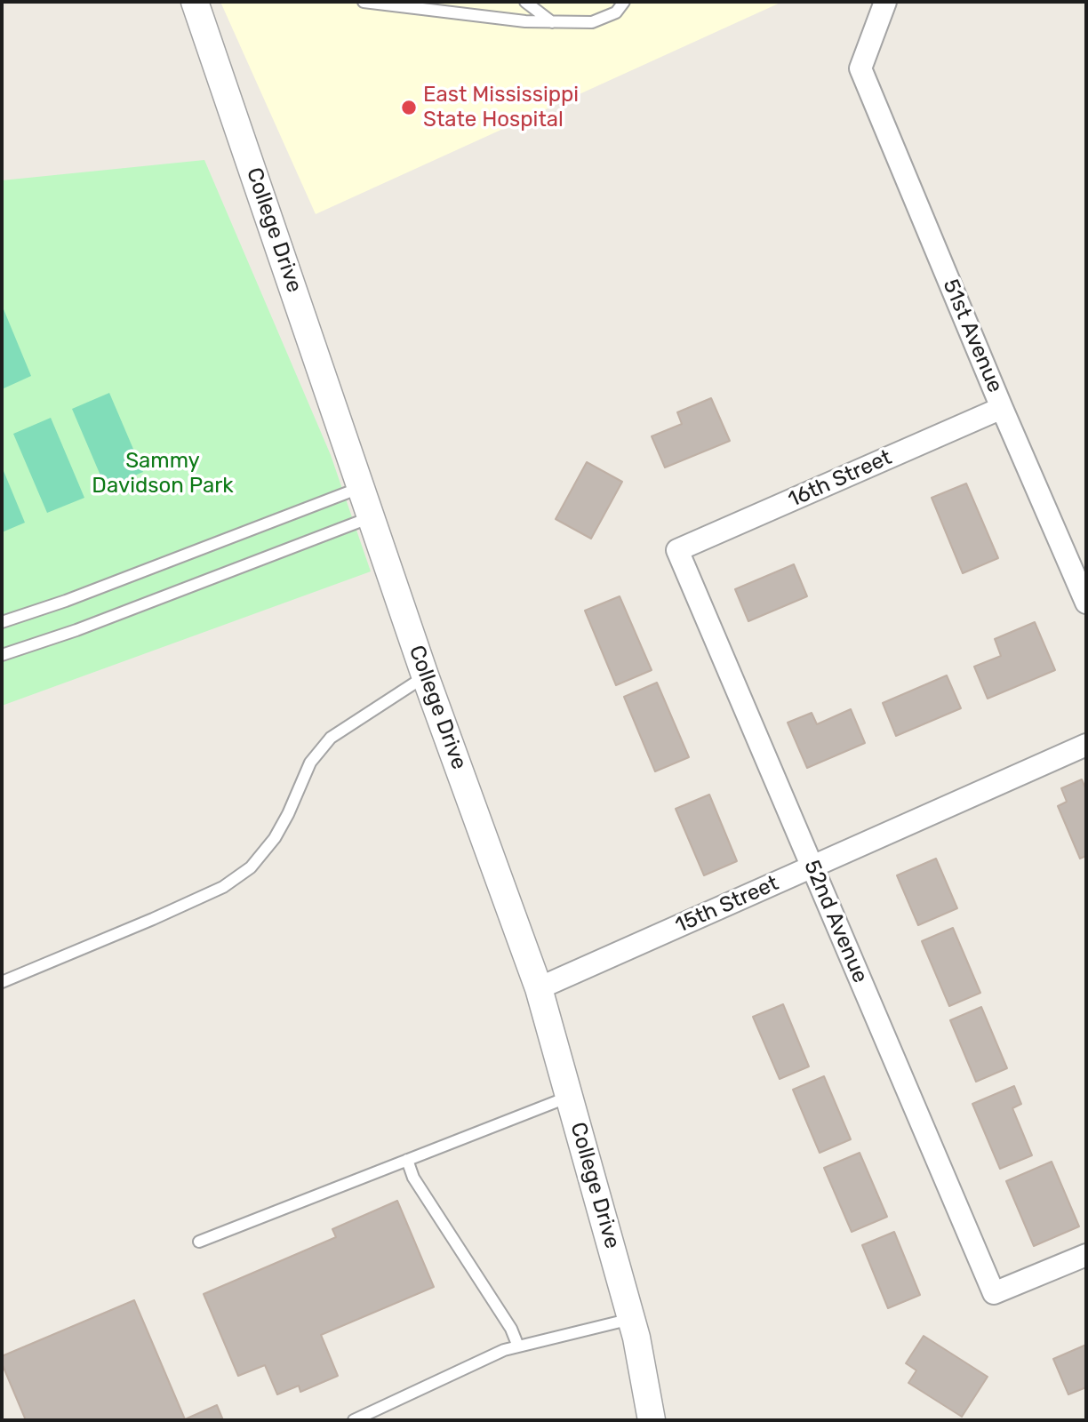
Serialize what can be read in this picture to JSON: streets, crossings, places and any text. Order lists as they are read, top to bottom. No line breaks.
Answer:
{"streets":{"street":["College Drive","51st Avenue","16th Street","15th Street","52nd Avenue"]},"crossings":[["College Drive","15th Street"],["51st Avenue","16th Street"],["16th Street","52nd Avenue"],["15th Street","52nd Avenue"]],"parks":["Sammy Davidson Park"],"places":["East Mississippi State Hospital"]}
